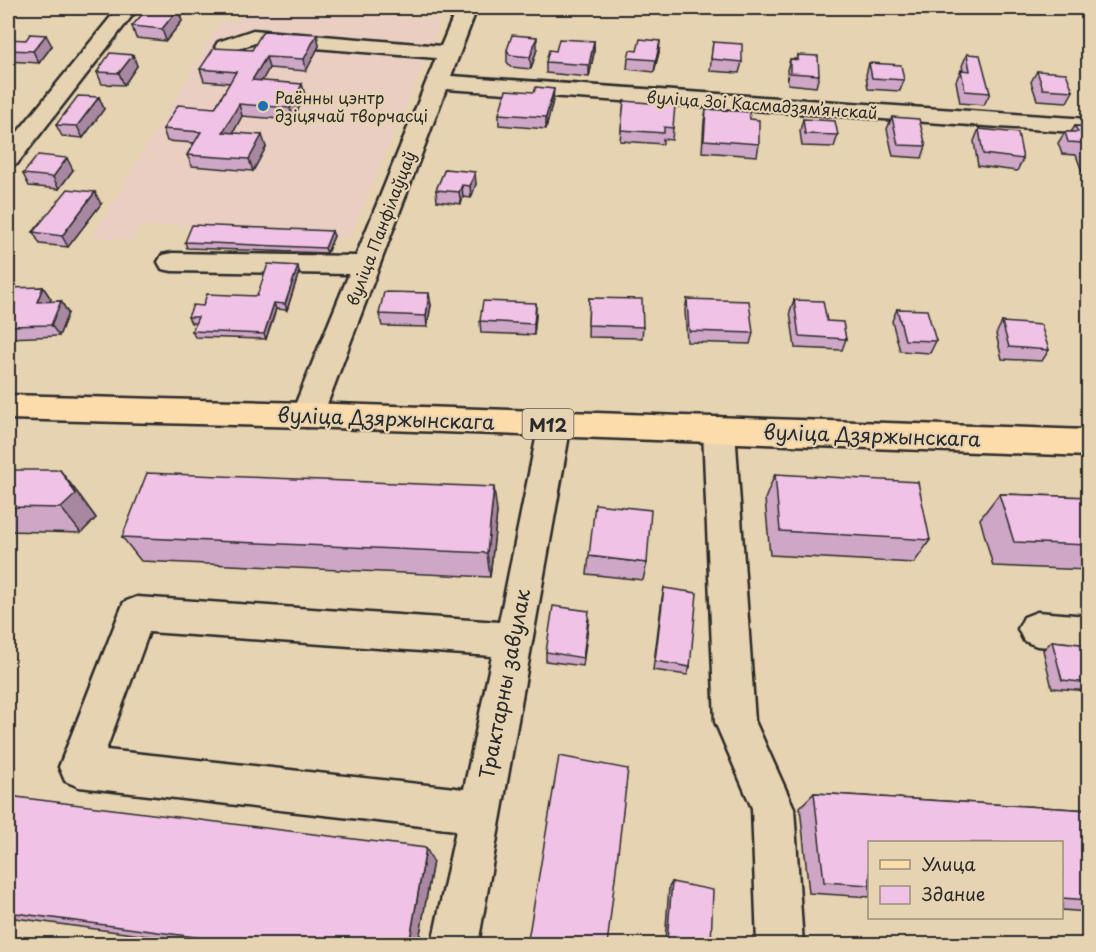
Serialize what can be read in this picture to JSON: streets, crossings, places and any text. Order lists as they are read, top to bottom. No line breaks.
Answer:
{"streets":{"main road":["вуліца Дзяржынскага","М12"],"street":["вуліца Зоі Касмадзямʼянскай","вуліца Панфілаўцаў","Трактарны завулак"]},"crossings":[["вуліца Зоі Касмадзямʼянскай","вуліца Панфілаўцаў"],["вуліца Панфілаўцаў","вуліца Дзяржынскага"],["вуліца Дзяржынскага","Трактарны завулак"]],"places":["Раённы цэнтр дзіцячай творчасці"],"legend":["Улица","Здание"]}
